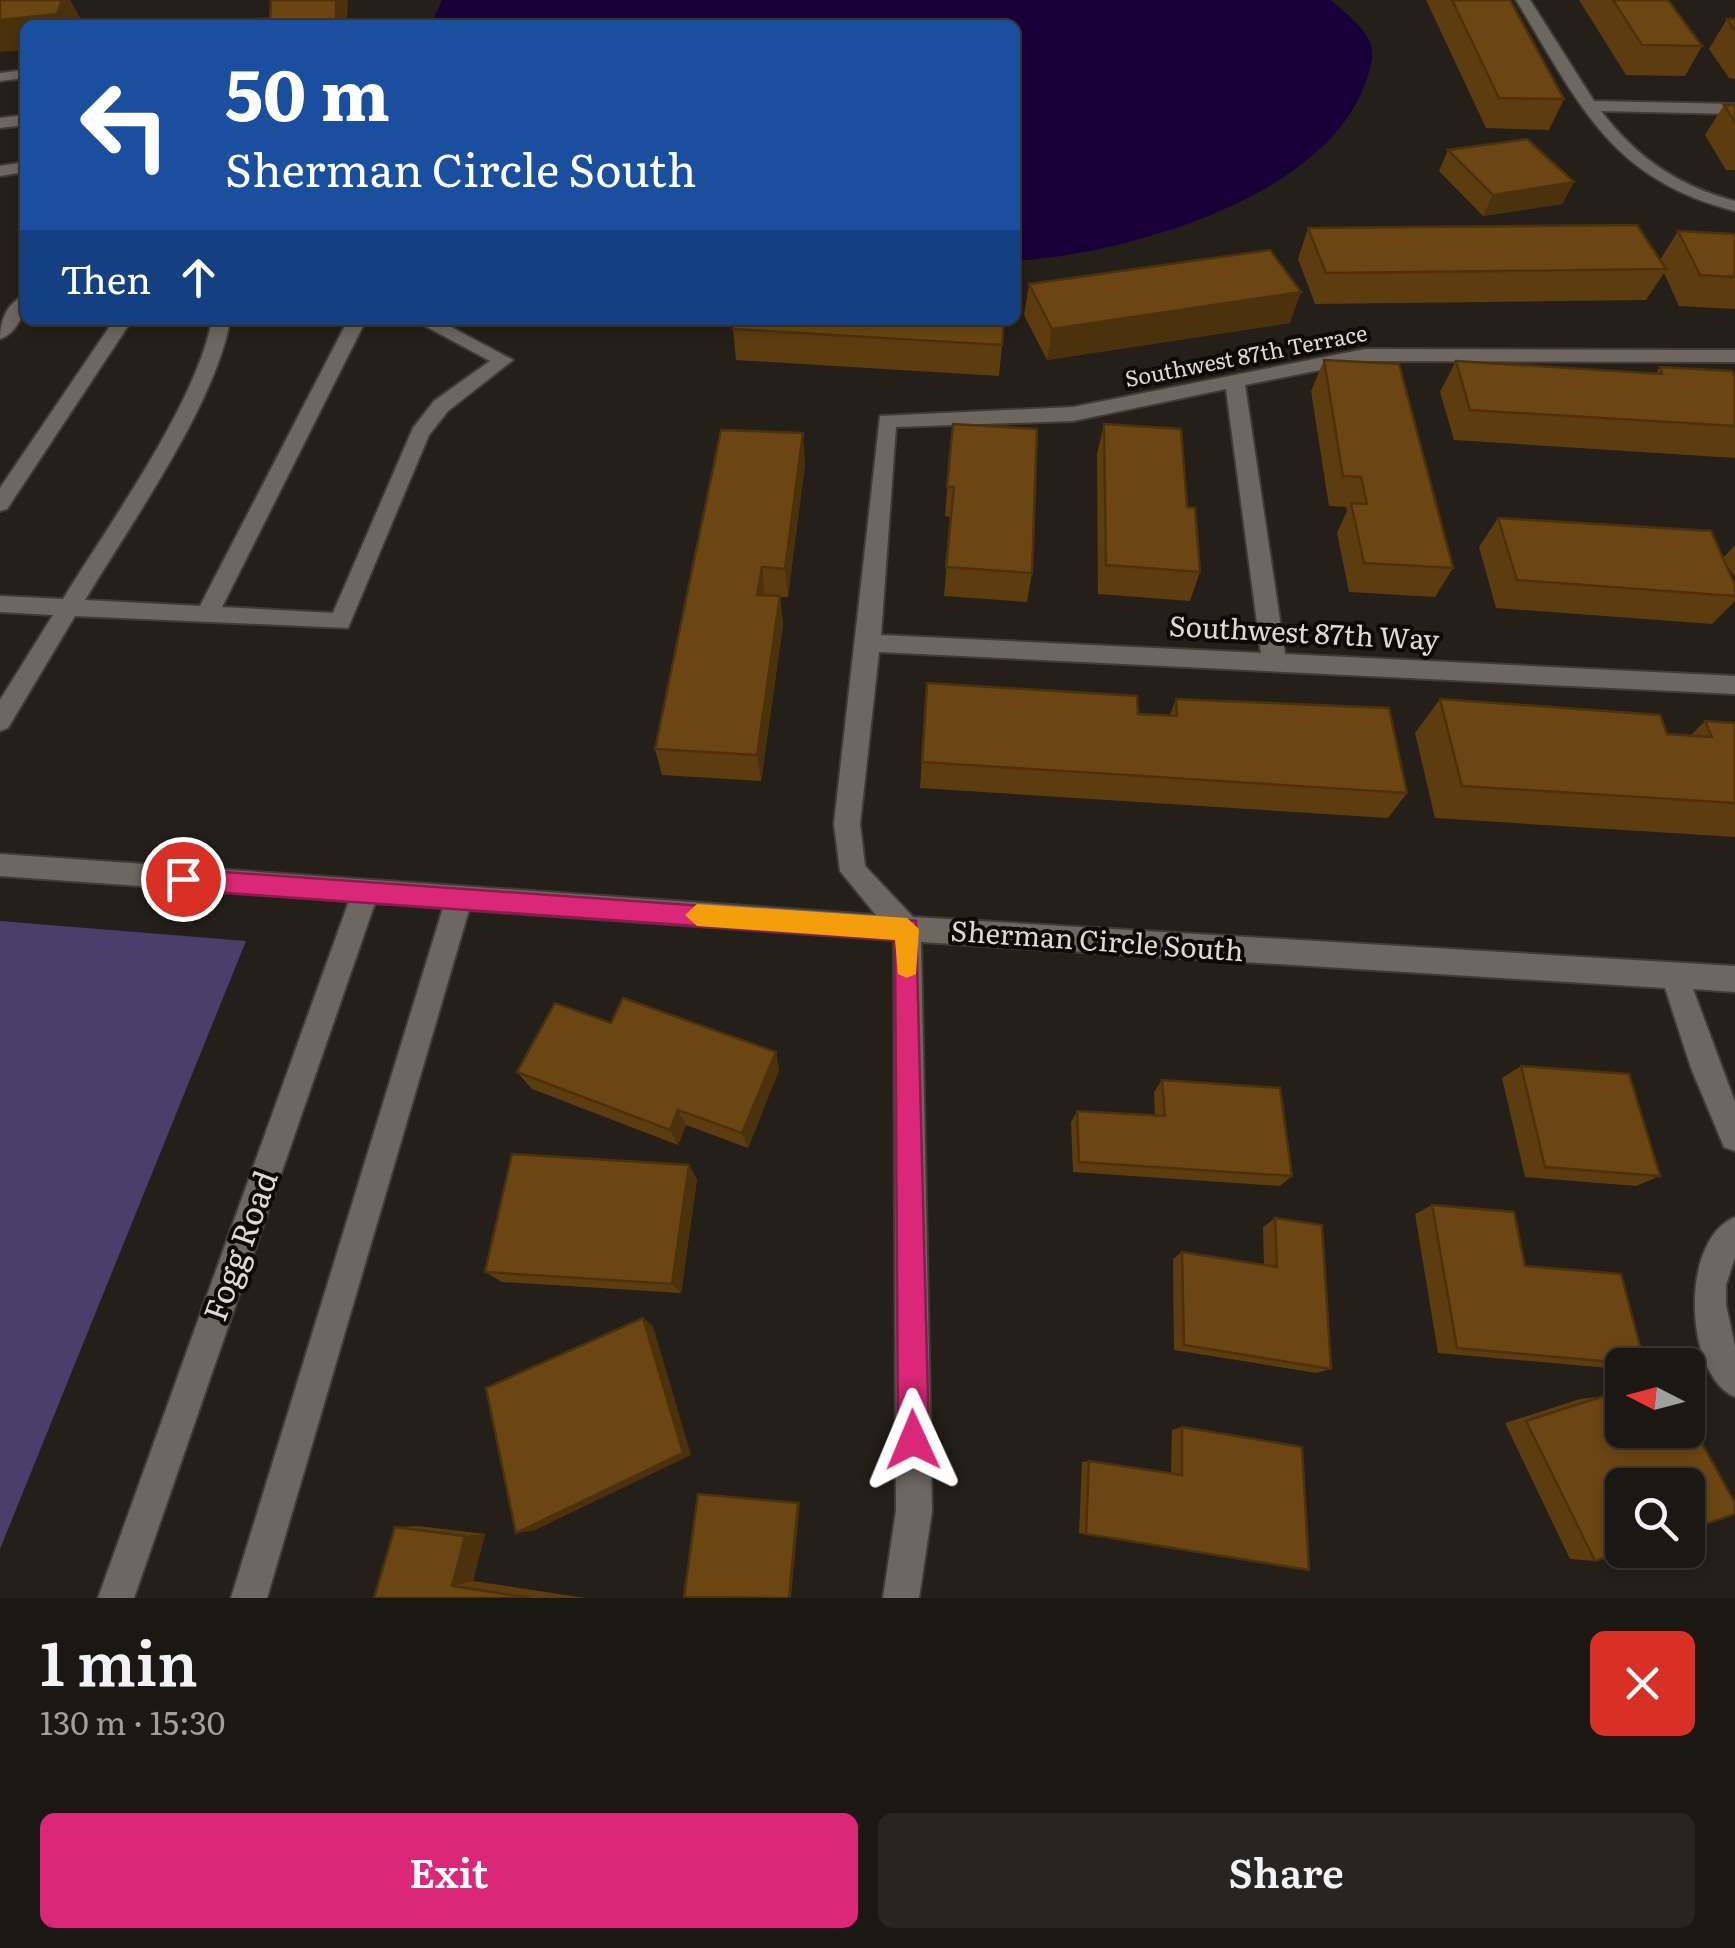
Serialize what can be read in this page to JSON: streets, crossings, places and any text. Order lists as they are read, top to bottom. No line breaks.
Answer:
{"streets":{"street":["Southwest 87th Terrace","Southwest 87th Way","Sherman Circle South","Fogg Road"]},"crossings":[["Southwest 87th Terrace","Southwest 87th Way"],["Sherman Circle South","Fogg Road"]],"north":"left","page":{"turn":["50 m","Sherman Circle South"],"then":"Then","heading":["1 min","130 m · 15:30"],"buttons":["Exit","Share"]}}
